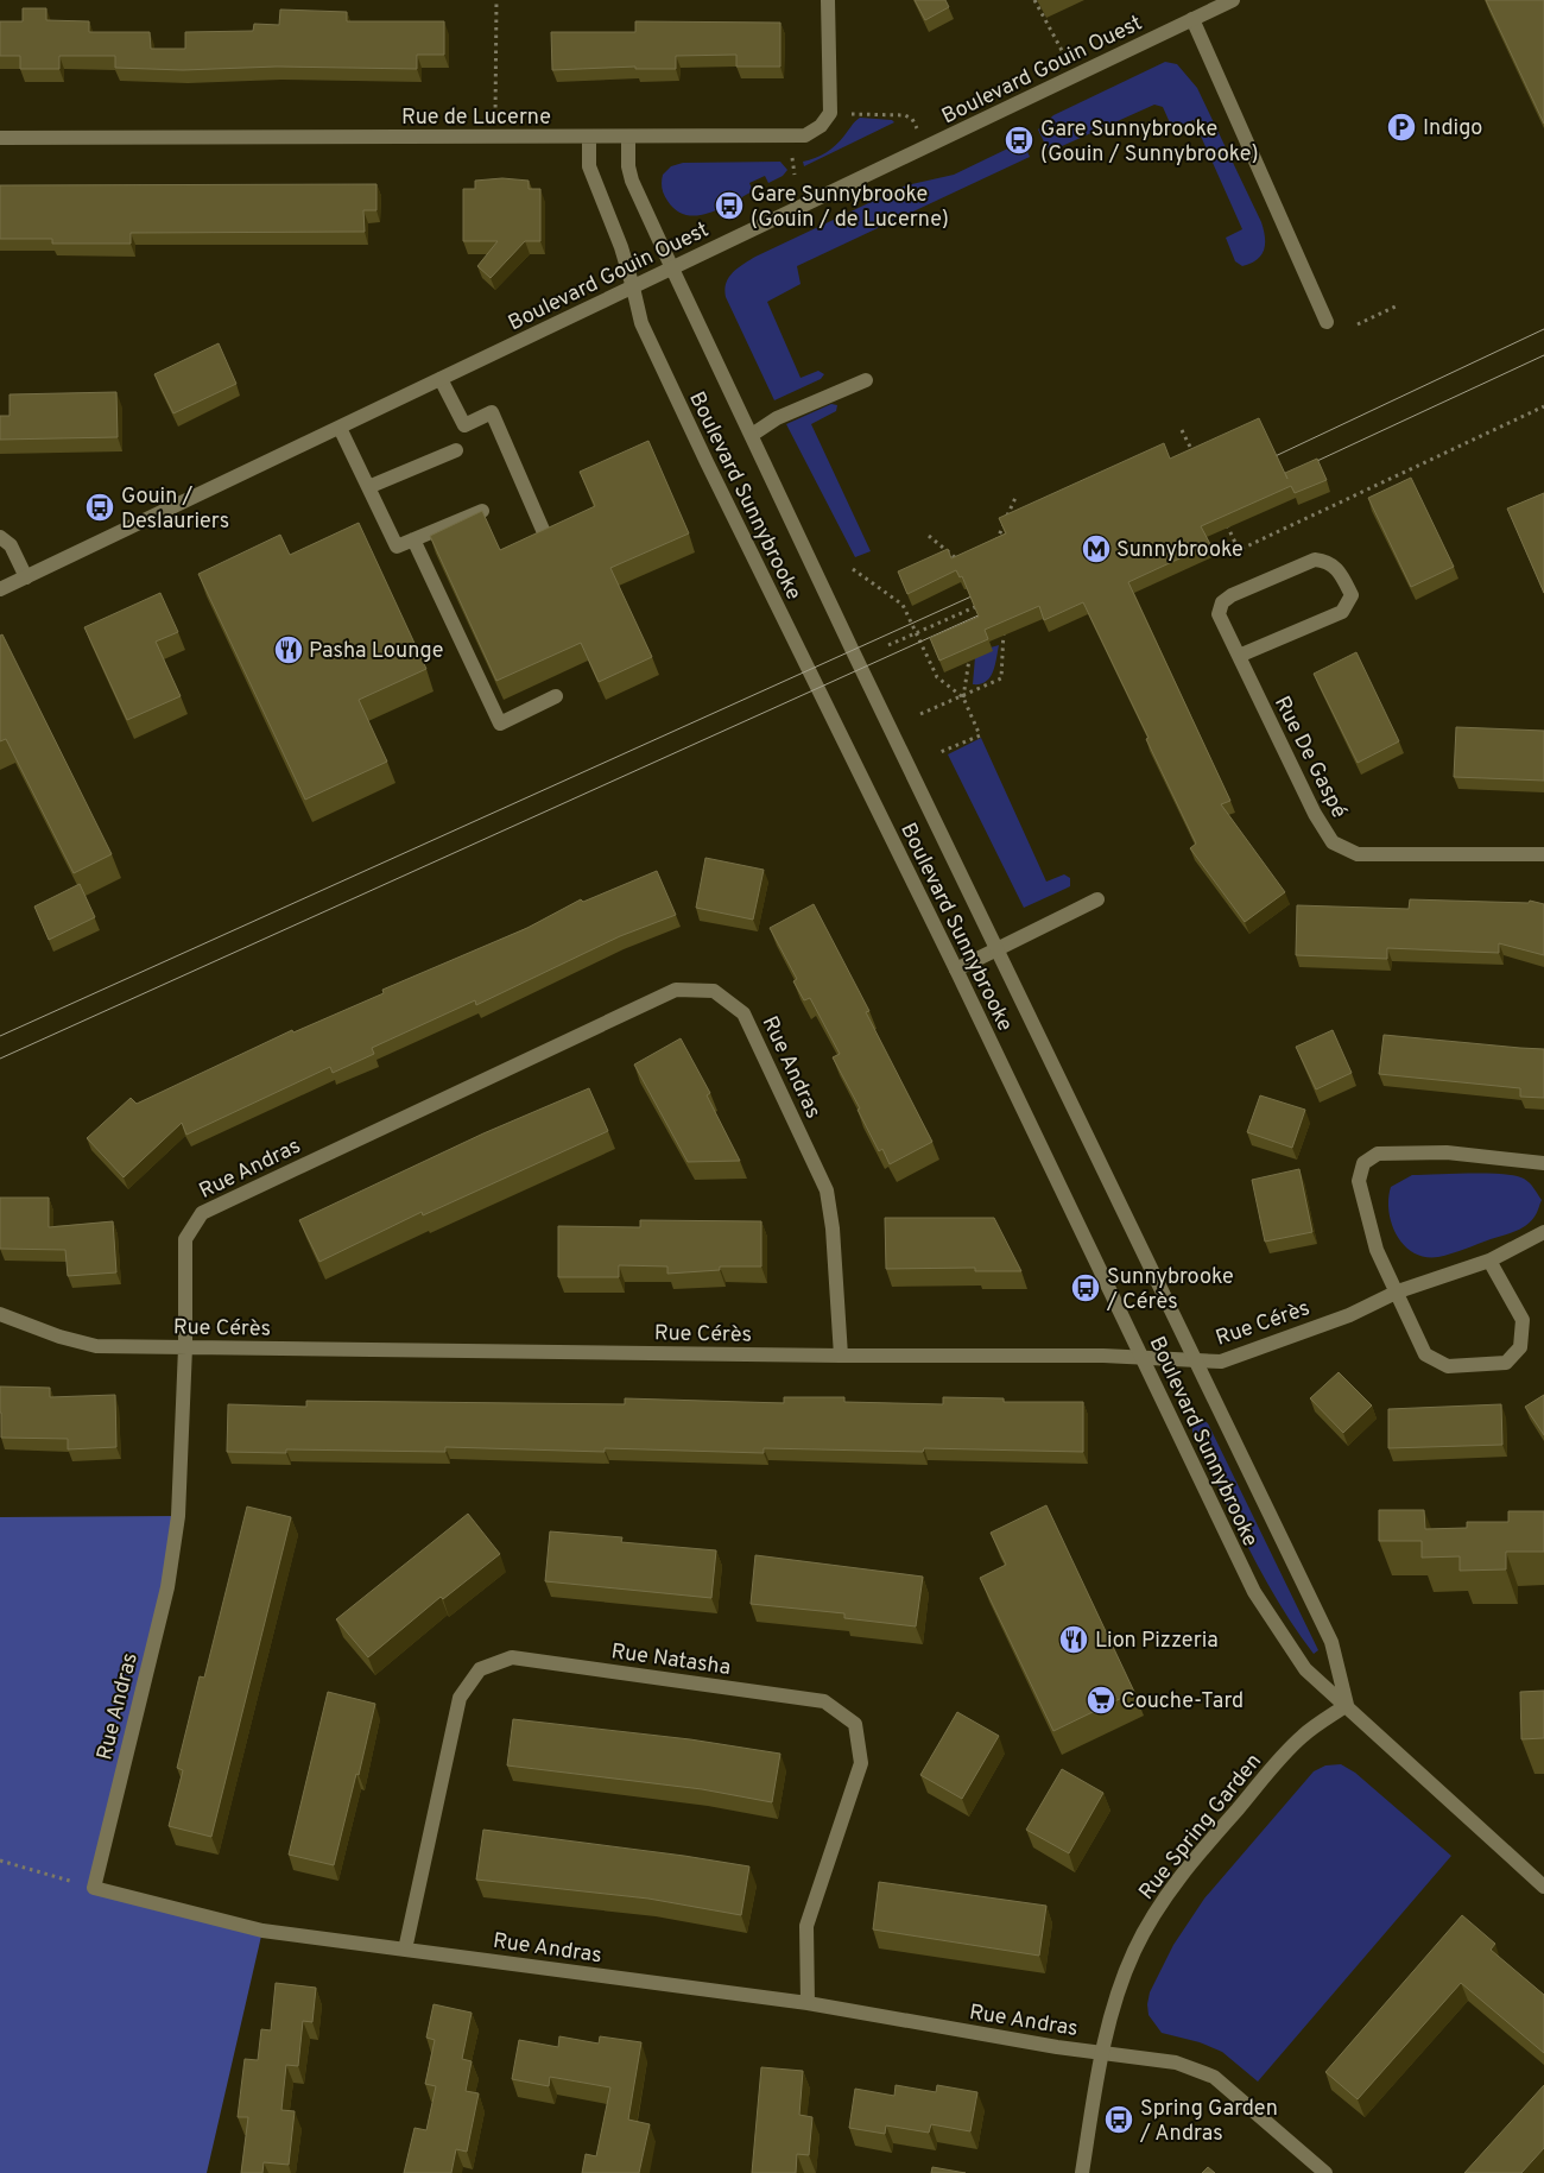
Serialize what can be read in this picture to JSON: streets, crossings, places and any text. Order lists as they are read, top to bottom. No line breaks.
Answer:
{"streets":{"street":["Boulevard Gouin Ouest","Rue de Lucerne","Boulevard Sunnybrooke","Rue De Gaspé","Rue Andras","Rue Cérès","Rue Natasha","Rue Spring Garden"]},"crossings":[["Boulevard Gouin Ouest","Boulevard Sunnybrooke"],["Rue de Lucerne","Boulevard Sunnybrooke"],["Boulevard Sunnybrooke","Rue Cérès"],["Boulevard Sunnybrooke","Rue Spring Garden"],["Rue Andras","Rue Cérès"],["Rue Andras","Rue Natasha"],["Rue Andras","Rue Spring Garden"]],"places":{"parking":["Indigo"],"bus stop":["Gare Sunnybrooke (Gouin / Sunnybrooke)","Gare Sunnybrooke (Gouin / de Lucerne)","Gouin / Deslauriers","Sunnybrooke / Cérès","Spring Garden / Andras"],"metro station":["Sunnybrooke"],"restaurant":["Pasha Lounge","Lion Pizzeria"],"supermarket":["Couche-Tard"]}}
